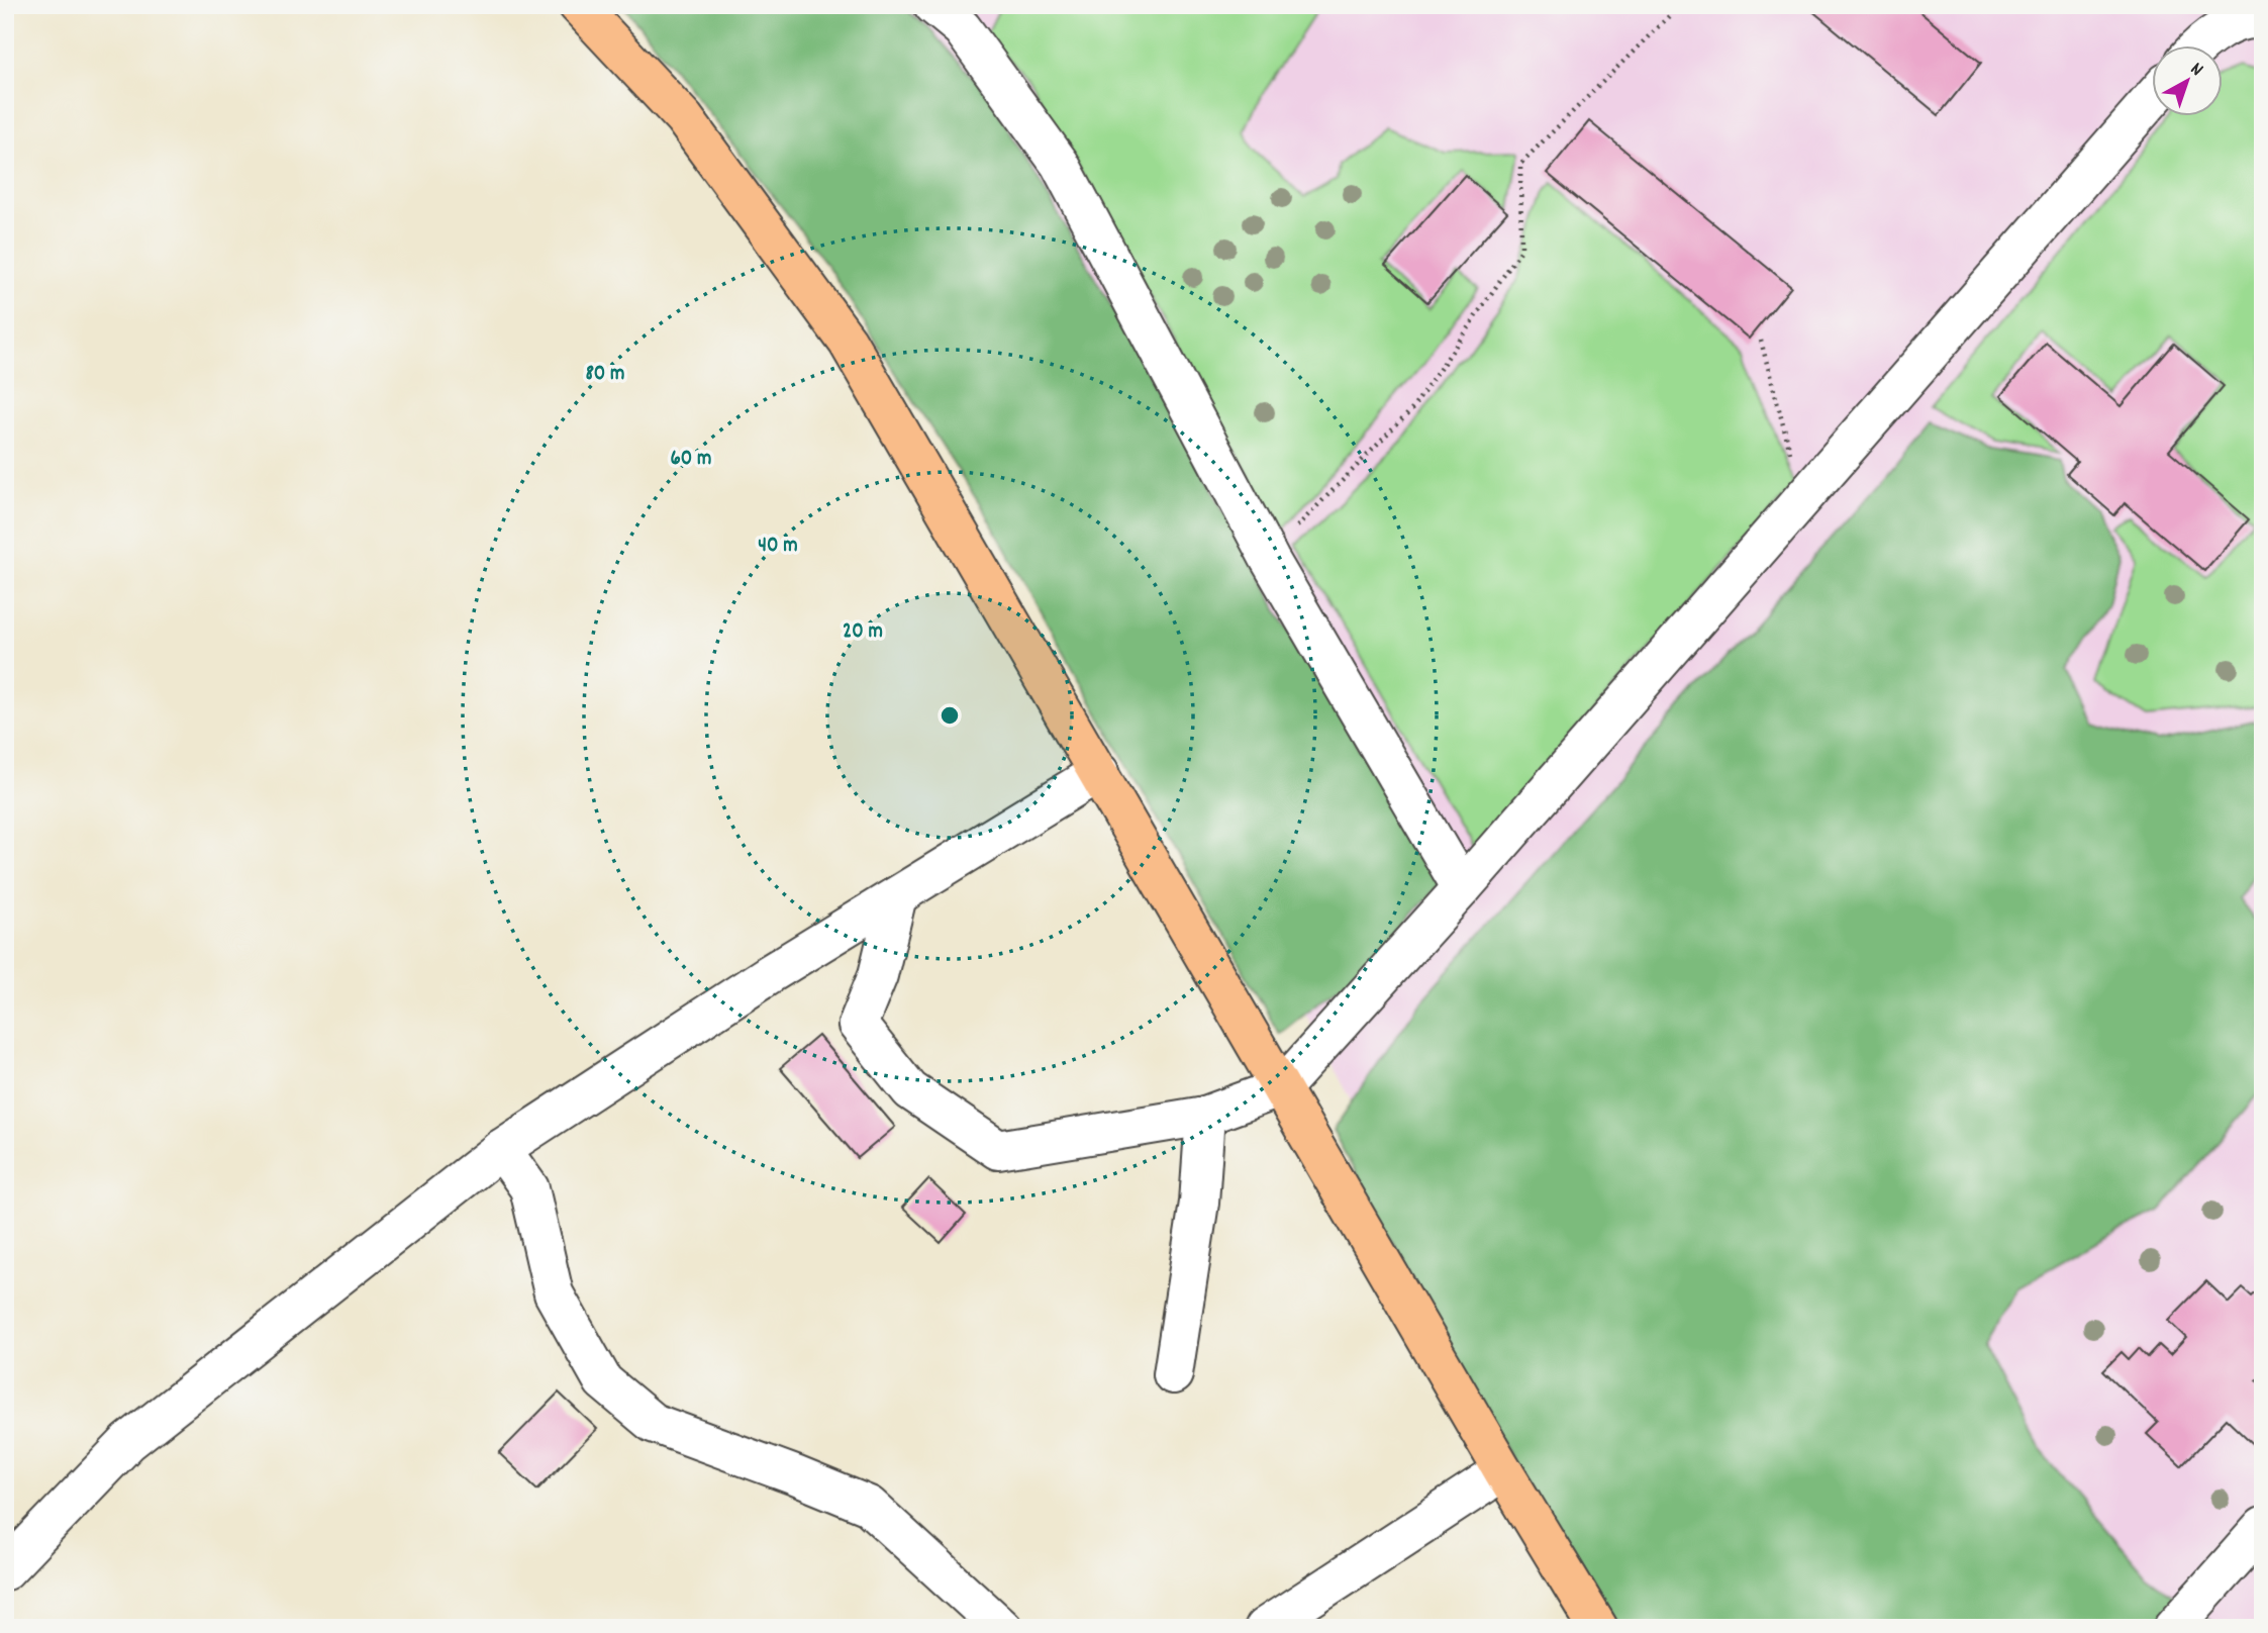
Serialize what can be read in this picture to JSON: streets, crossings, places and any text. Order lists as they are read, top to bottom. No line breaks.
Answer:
{"north":"top right","rings":["80 m","60 m","40 m","20 m"]}
